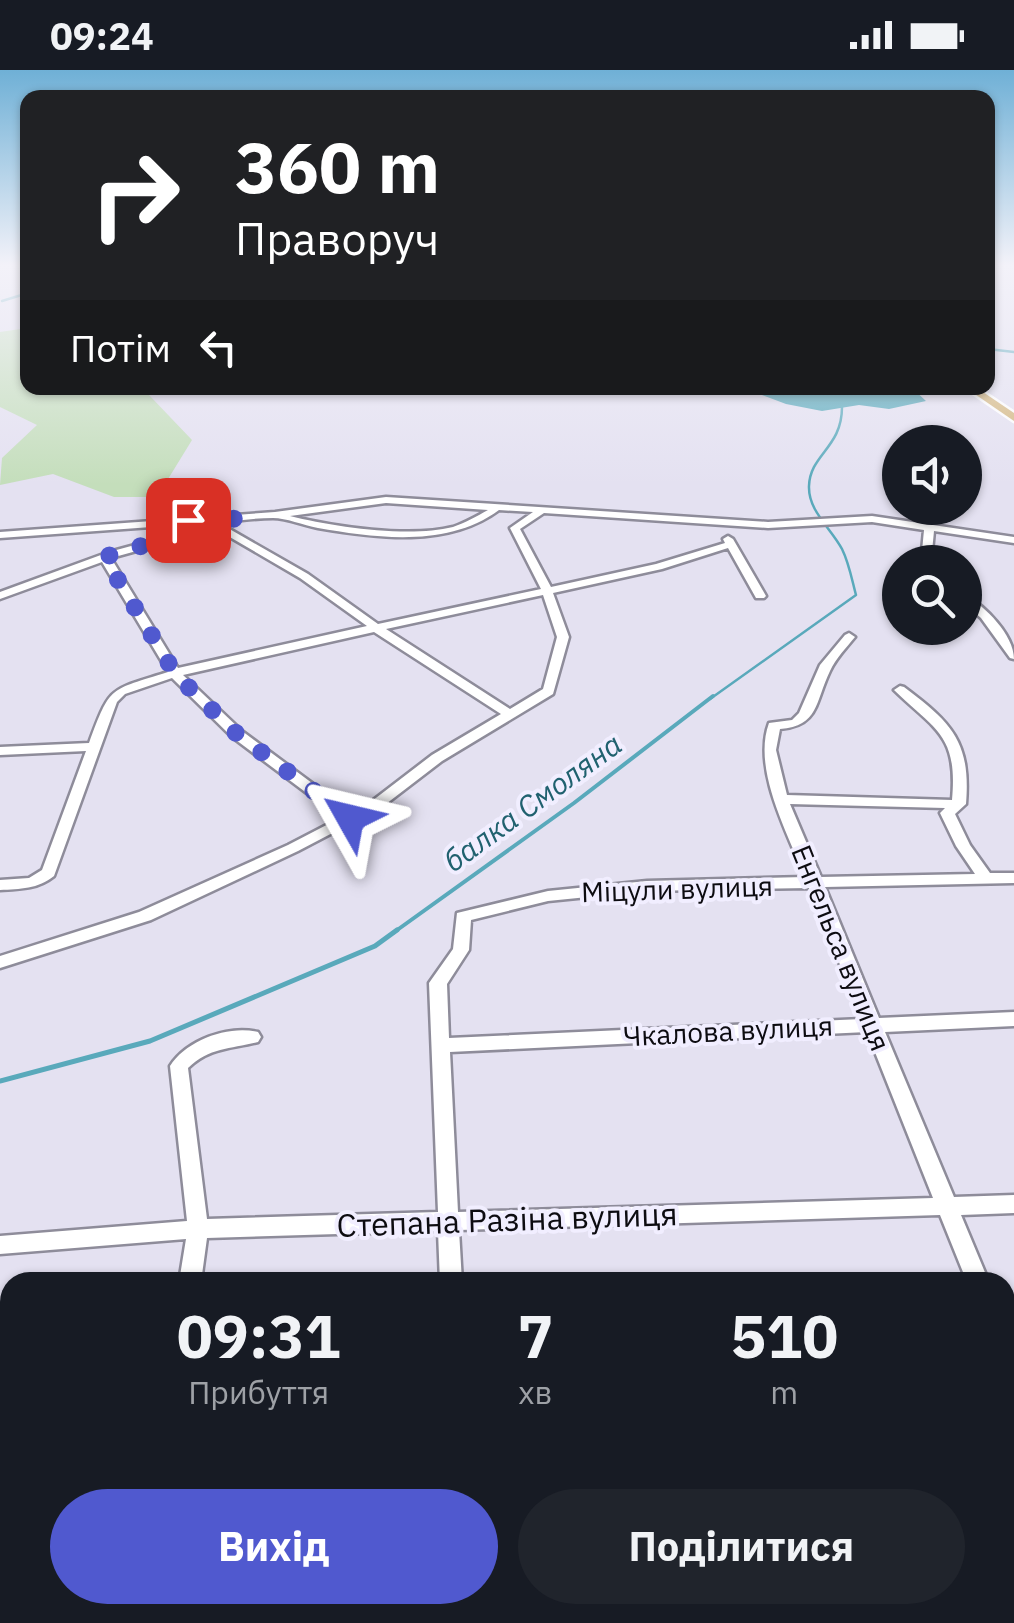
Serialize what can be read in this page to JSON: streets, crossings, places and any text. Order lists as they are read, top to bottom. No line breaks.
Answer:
{"streets":{"street":["Міцули вулиця","Енгельса вулиця","Чкалова вулиця","Степана Разіна вулиця"]},"crossings":[["Міцули вулиця","Енгельса вулиця"],["Міцули вулиця","Чкалова вулиця"],["Енгельса вулиця","Чкалова вулиця"],["Енгельса вулиця","Степана Разіна вулиця"]],"water":["балка Смоляна"],"page":{"status":"09:24","turn":["360 m","Праворуч"],"then":"Потім","eta":["09:31","Прибуття","7","хв","510","m"],"buttons":["Вихід","Поділитися"]}}
